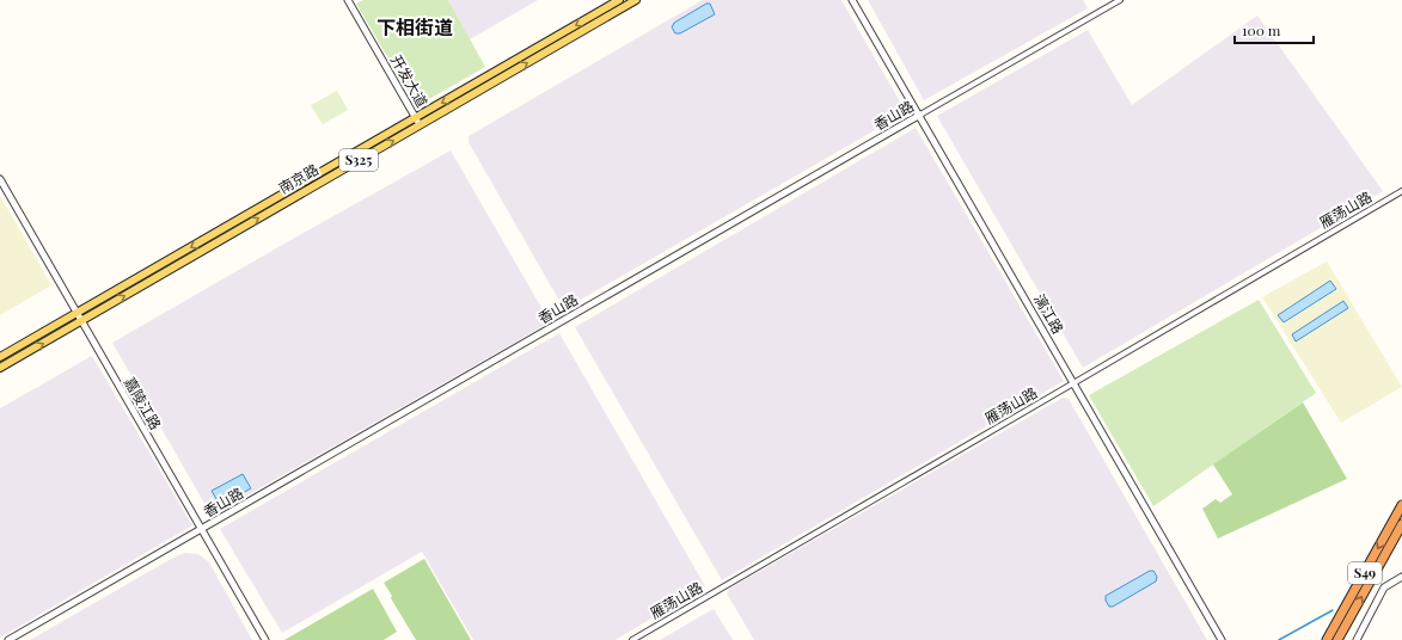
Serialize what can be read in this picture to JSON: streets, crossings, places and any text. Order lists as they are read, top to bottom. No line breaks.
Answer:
{"streets":{"highway":["S49"],"main road":["S325","南京路"],"street":["开发大道","香山路","雁荡山路","漓江路","嘉陵江路"]},"crossings":[["开发大道","南京路"],["香山路","漓江路"],["香山路","嘉陵江路"],["南京路","嘉陵江路"],["雁荡山路","漓江路"]],"districts":["下相街道"],"scale_bar":"100 m"}
